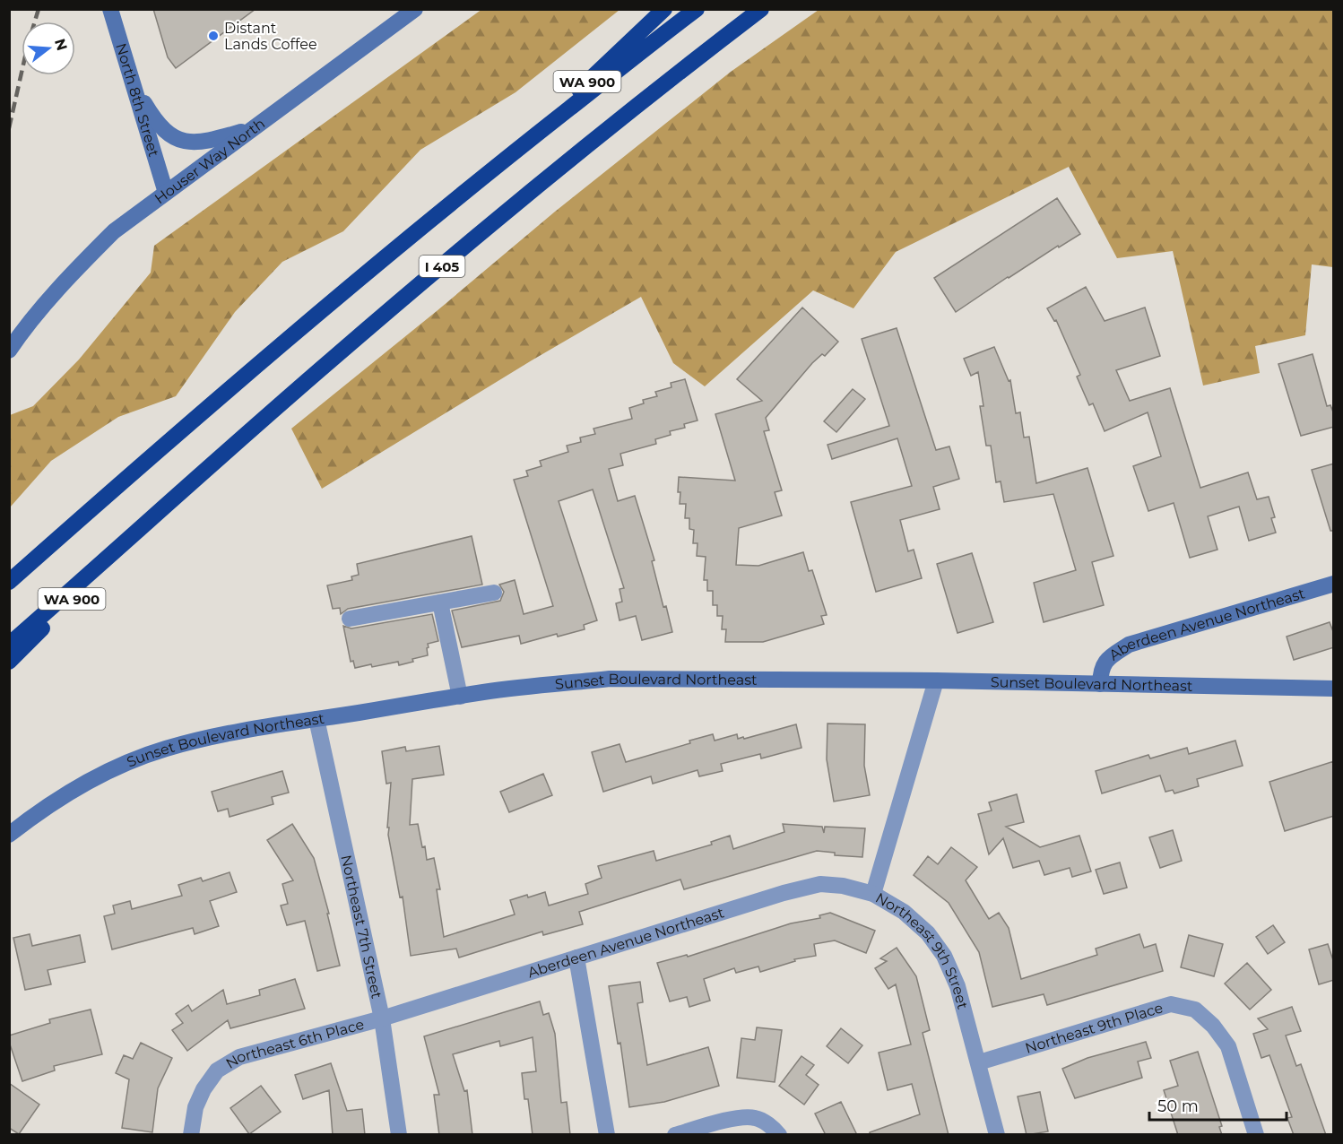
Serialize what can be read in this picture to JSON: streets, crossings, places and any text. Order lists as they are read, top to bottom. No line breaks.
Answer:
{"streets":{"highway":["WA 900","I 405"],"main road":["North 8th Street","Houser Way North","Aberdeen Avenue Northeast","Sunset Boulevard Northeast"],"street":["Northeast 7th Street","Northeast 9th Street","Northeast 9th Place","Northeast 6th Place"]},"crossings":[["WA 900","I 405"],["North 8th Street","Houser Way North"],["Aberdeen Avenue Northeast","Sunset Boulevard Northeast"],["Aberdeen Avenue Northeast","Northeast 7th Street"],["Aberdeen Avenue Northeast","Northeast 9th Street"],["Aberdeen Avenue Northeast","Northeast 6th Place"],["Sunset Boulevard Northeast","Northeast 7th Street"],["Sunset Boulevard Northeast","Northeast 9th Street"],["Northeast 7th Street","Northeast 6th Place"],["Northeast 9th Street","Northeast 9th Place"]],"places":["Distant Lands Coffee"],"scale_bar":"50 m","north":"right"}
